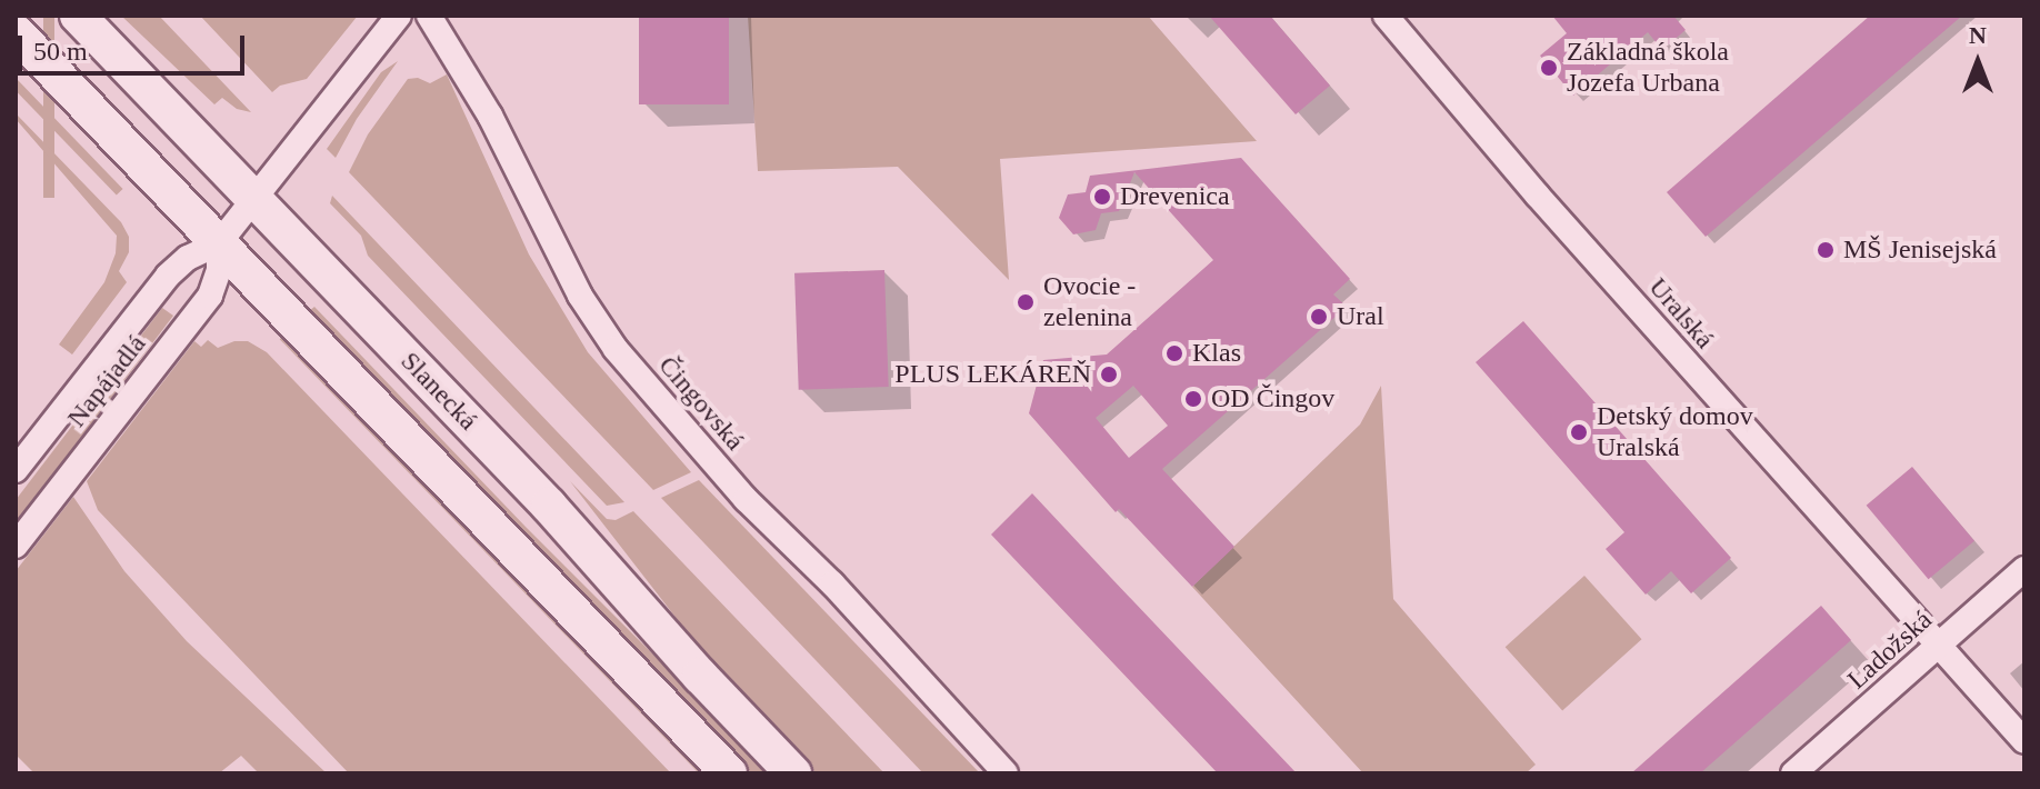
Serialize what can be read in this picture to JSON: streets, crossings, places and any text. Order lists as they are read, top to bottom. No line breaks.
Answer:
{"streets":{"main road":["Slanecká"],"street":["Uralská","Napájadlá","Čingovská","Ladožská"]},"crossings":[["Uralská","Ladožská"],["Napájadlá","Slanecká"]],"places":["Základná škola Jozefa Urbana","Drevenica","MŠ Jenisejská","Ovocie - zelenina","Ural","Klas","PLUS LEKÁREŇ","OD Čingov","Detský domov Uralská"],"scale_bar":"50 m","north":"top"}
